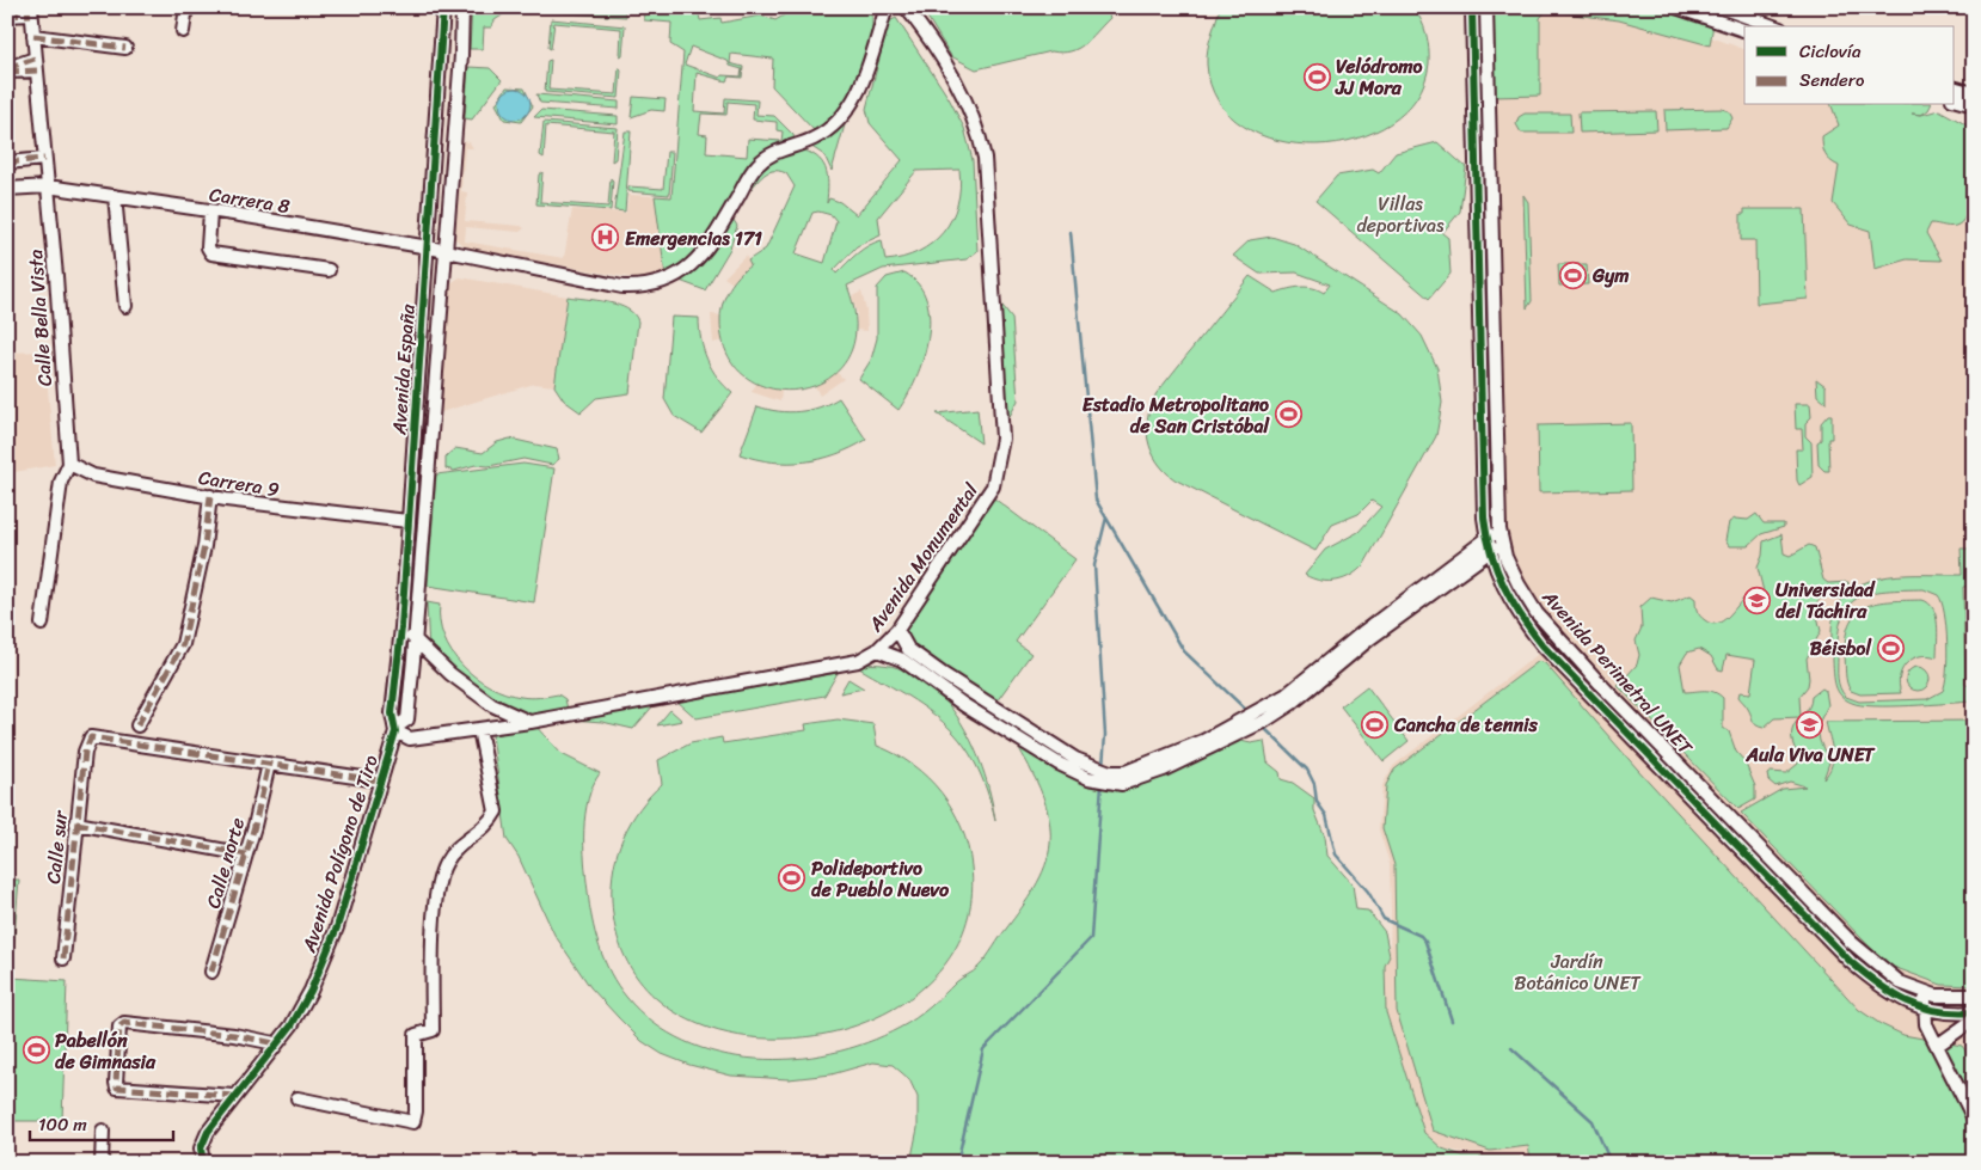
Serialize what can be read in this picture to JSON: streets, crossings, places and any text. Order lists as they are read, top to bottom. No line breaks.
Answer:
{"streets":{"street":["Carrera 8","Calle Bella Vista","Avenida España","Carrera 9","Avenida Monumental","Avenida Perimetral UNET","Calle sur","Avenida Polígono de Tiro","Calle norte"]},"crossings":[["Carrera 8","Calle Bella Vista"],["Carrera 8","Avenida España"],["Calle Bella Vista","Carrera 9"],["Avenida España","Carrera 9"],["Avenida España","Avenida Monumental"],["Avenida España","Avenida Polígono de Tiro"],["Avenida Monumental","Avenida Polígono de Tiro"],["Calle sur","Calle norte"]],"parks":["Villas deportivas","Jardín Botánico UNET"],"places":{"sports":["Velódromo JJ Mora","Gym","Estadio Metropolitano de San Cristóbal","Béisbol","Cancha de tennis","Polideportivo de Pueblo Nuevo","Pabellón de Gimnasia"],"hospital":["Emergencias 171"],"school or university":["Universidad del Táchira","Aula Viva UNET"]},"legend":["Ciclovía","Sendero"],"scale_bar":"100 m"}
